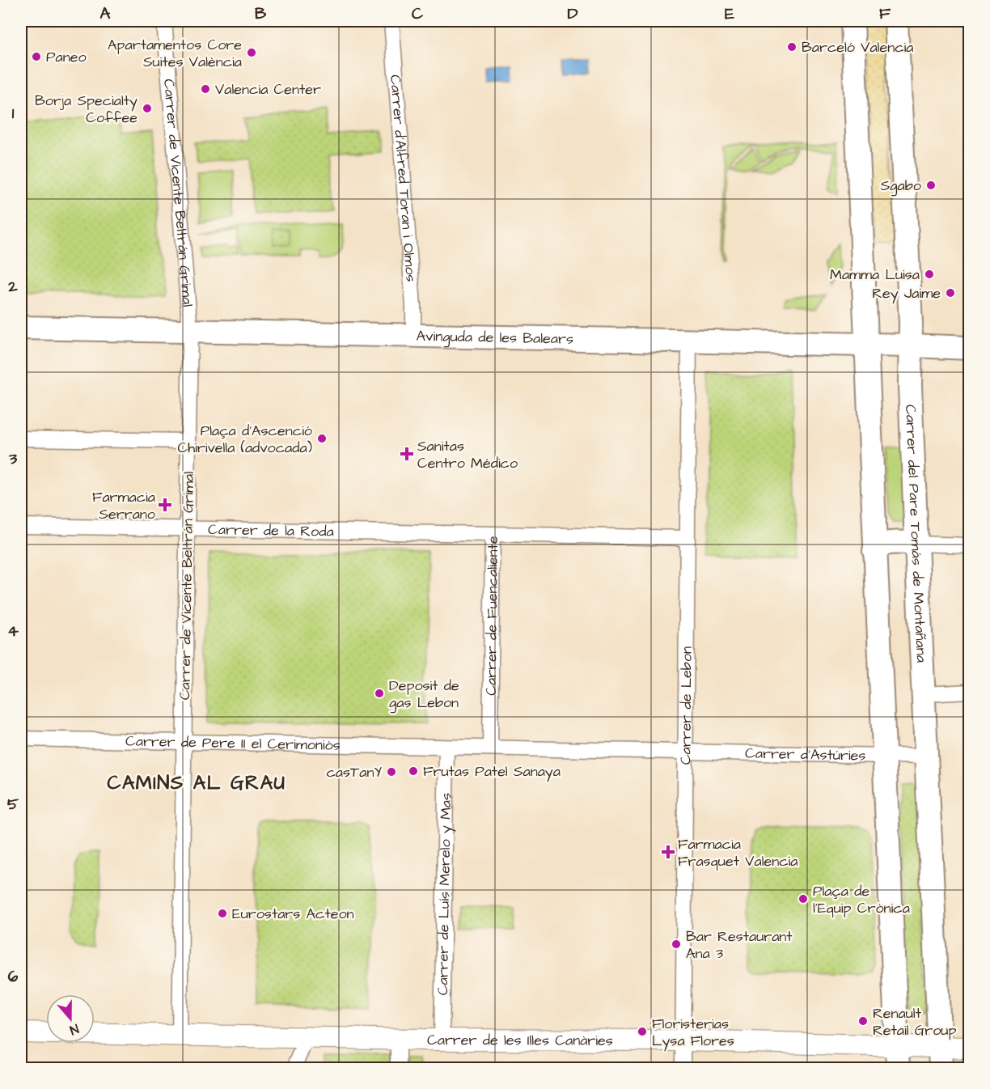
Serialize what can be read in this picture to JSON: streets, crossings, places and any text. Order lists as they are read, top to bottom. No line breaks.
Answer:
{"streets":{"main road":["Avinguda de les Balears","Carrer del Pare Tomás de Montañana"],"street":["Carrer d'Alfred Toran i Olmos","Carrer de Vicente Beltrán Grimal","Carrer de la Roda","Carrer de Fuencaliente","Carrer de Lebon","Carrer de Pere II el Cerimoniòs","Carrer d'Astúries","Carrer de Luís Merelo y Mas","Carrer de les Illes Canàries"]},"crossings":[["Carrer d'Alfred Toran i Olmos","Avinguda de les Balears"],["Carrer de Vicente Beltrán Grimal","Avinguda de les Balears"],["Carrer de Vicente Beltrán Grimal","Carrer de la Roda"],["Carrer de Vicente Beltrán Grimal","Carrer de Pere II el Cerimoniòs"],["Carrer de Vicente Beltrán Grimal","Carrer de les Illes Canàries"],["Avinguda de les Balears","Carrer del Pare Tomás de Montañana"],["Avinguda de les Balears","Carrer de Lebon"],["Carrer de la Roda","Carrer de Fuencaliente"],["Carrer del Pare Tomás de Montañana","Carrer d'Astúries"],["Carrer del Pare Tomás de Montañana","Carrer de les Illes Canàries"],["Carrer de Fuencaliente","Carrer de Lebon"],["Carrer de Lebon","Carrer d'Astúries"],["Carrer de Lebon","Carrer de les Illes Canàries"],["Carrer de Pere II el Cerimoniòs","Carrer de Luís Merelo y Mas"],["Carrer de Luís Merelo y Mas","Carrer de les Illes Canàries"]],"districts":["CAMINS AL GRAU"],"places":{"other":["Barceló Valencia","Apartamentos Core Suites València","Paneo","Valencia Center","Borja Specialty Coffee","Sgabo","Mamma Luisa","Rey Jaime","Plaça d'Ascenció Chirivella (advocada)","Deposit de gas Lebon","Frutas Patel Sanaya","casTanY","Plaça de l'Equip Crònica","Eurostars Acteon","Bar Restaurant Ana 3","Renault Retail Group","Floristerias Lysa Flores"],"health":["Sanitas Centro Médico","Farmacia Serrano","Farmacia Frasquet Valencia"]},"north":"bottom","grid":{"columns":["A","B","C","D","E","F"],"rows":["1","2","3","4","5","6"]}}
